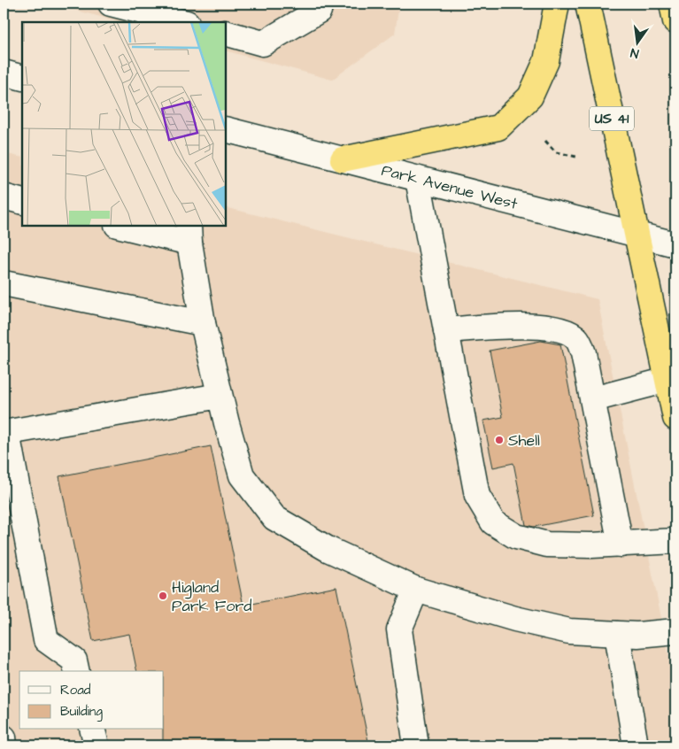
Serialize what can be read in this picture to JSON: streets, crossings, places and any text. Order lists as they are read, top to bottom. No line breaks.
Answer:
{"streets":{"highway":["US 41"],"street":["Park Avenue West"]},"crossings":[["US 41","Park Avenue West"]],"places":["Shell","Higland Park Ford"],"legend":["Road","Building"],"north":"bottom"}
